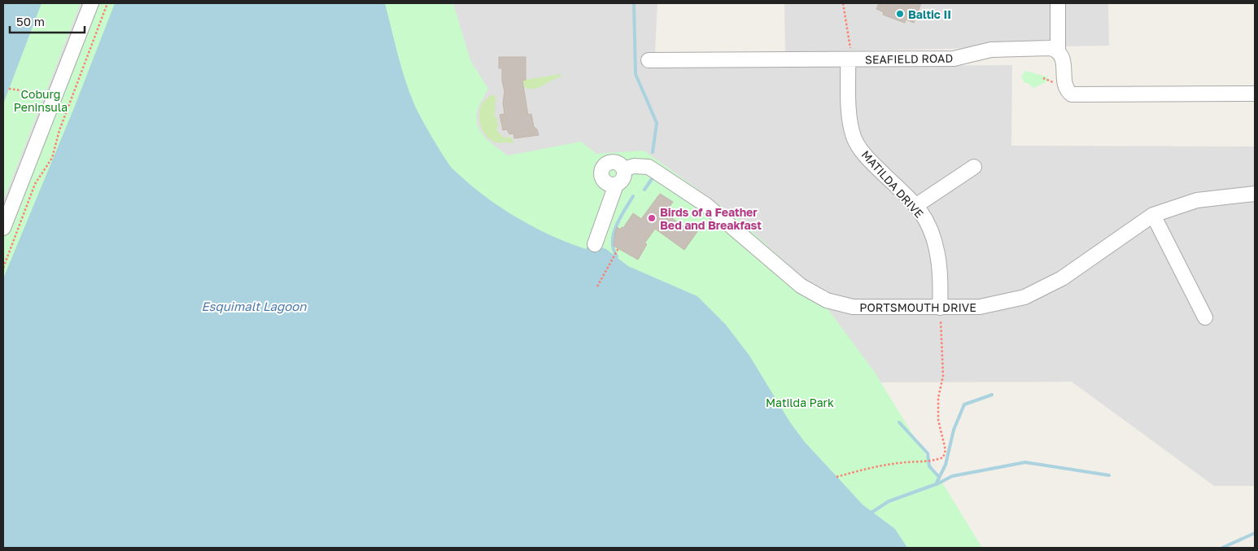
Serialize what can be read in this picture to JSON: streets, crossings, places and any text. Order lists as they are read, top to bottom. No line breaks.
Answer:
{"streets":{"street":["SEAFIELD ROAD","MATILDA DRIVE","PORTSMOUTH DRIVE"]},"crossings":[["SEAFIELD ROAD","MATILDA DRIVE"],["MATILDA DRIVE","PORTSMOUTH DRIVE"]],"water":["Esquimalt Lagoon"],"parks":["Coburg Peninsula","Matilda Park"],"places":["Baltic II","Birds of a Feather Bed and Breakfast"],"scale_bar":"50 m"}
